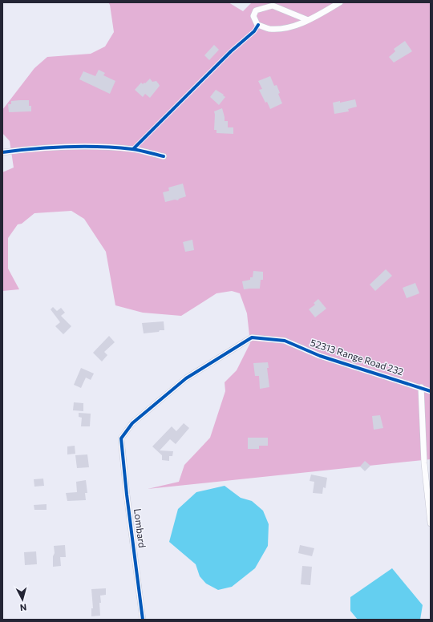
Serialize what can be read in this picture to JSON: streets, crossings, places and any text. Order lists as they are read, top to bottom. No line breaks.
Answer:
{"streets":{"street":["52313 Range Road 232","Lombard"]},"crossings":[["52313 Range Road 232","Lombard"]],"north":"bottom"}
